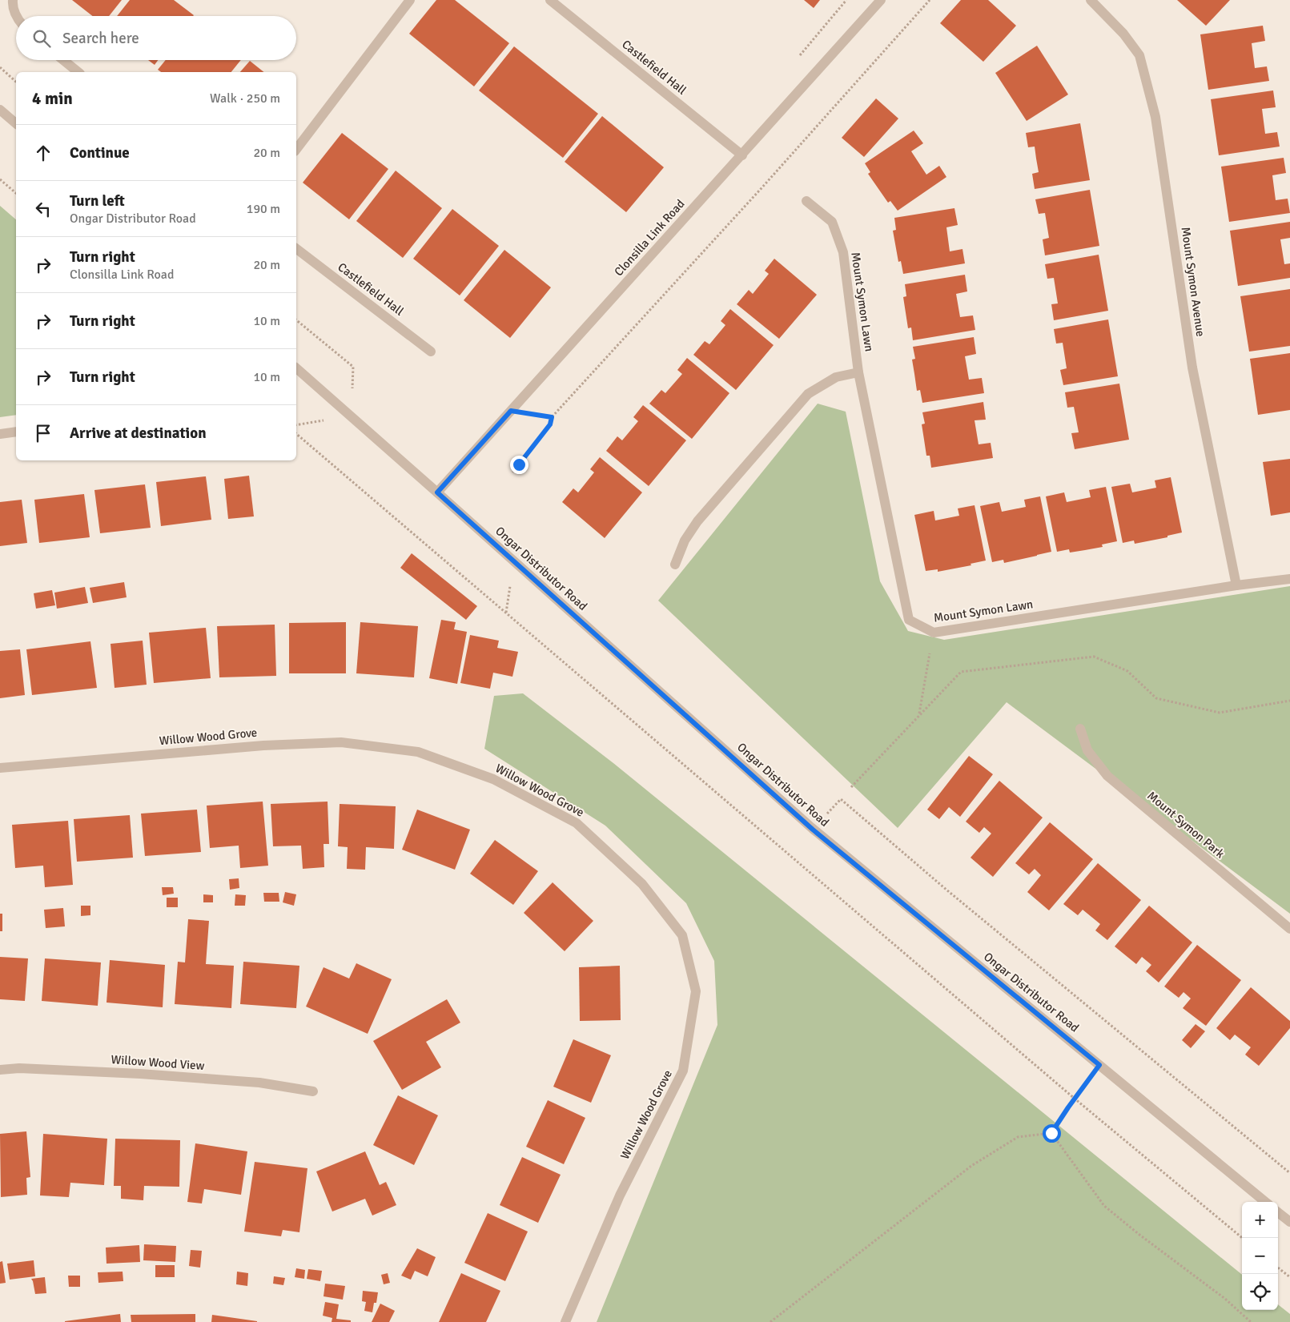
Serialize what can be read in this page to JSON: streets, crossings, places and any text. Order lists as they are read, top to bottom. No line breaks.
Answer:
{"streets":{"street":["Castlefield Hall","Clonsilla Link Road","Mount Symon Avenue","Mount Symon Lawn","Ongar Distributor Road","Willow Wood Grove","Mount Symon Park","Willow Wood View"]},"crossings":[["Castlefield Hall","Clonsilla Link Road"],["Clonsilla Link Road","Ongar Distributor Road"],["Mount Symon Avenue","Mount Symon Lawn"]],"page":{"search":"Search here","heading":["4 min","Walk · 250 m"],"list":[["Continue","20 m"],["Turn left","Ongar Distributor Road","190 m"],["Turn right","Clonsilla Link Road","20 m"],["Turn right","10 m"],["Turn right","10 m"],"Arrive at destination"],"map_buttons":["+","−"]}}
